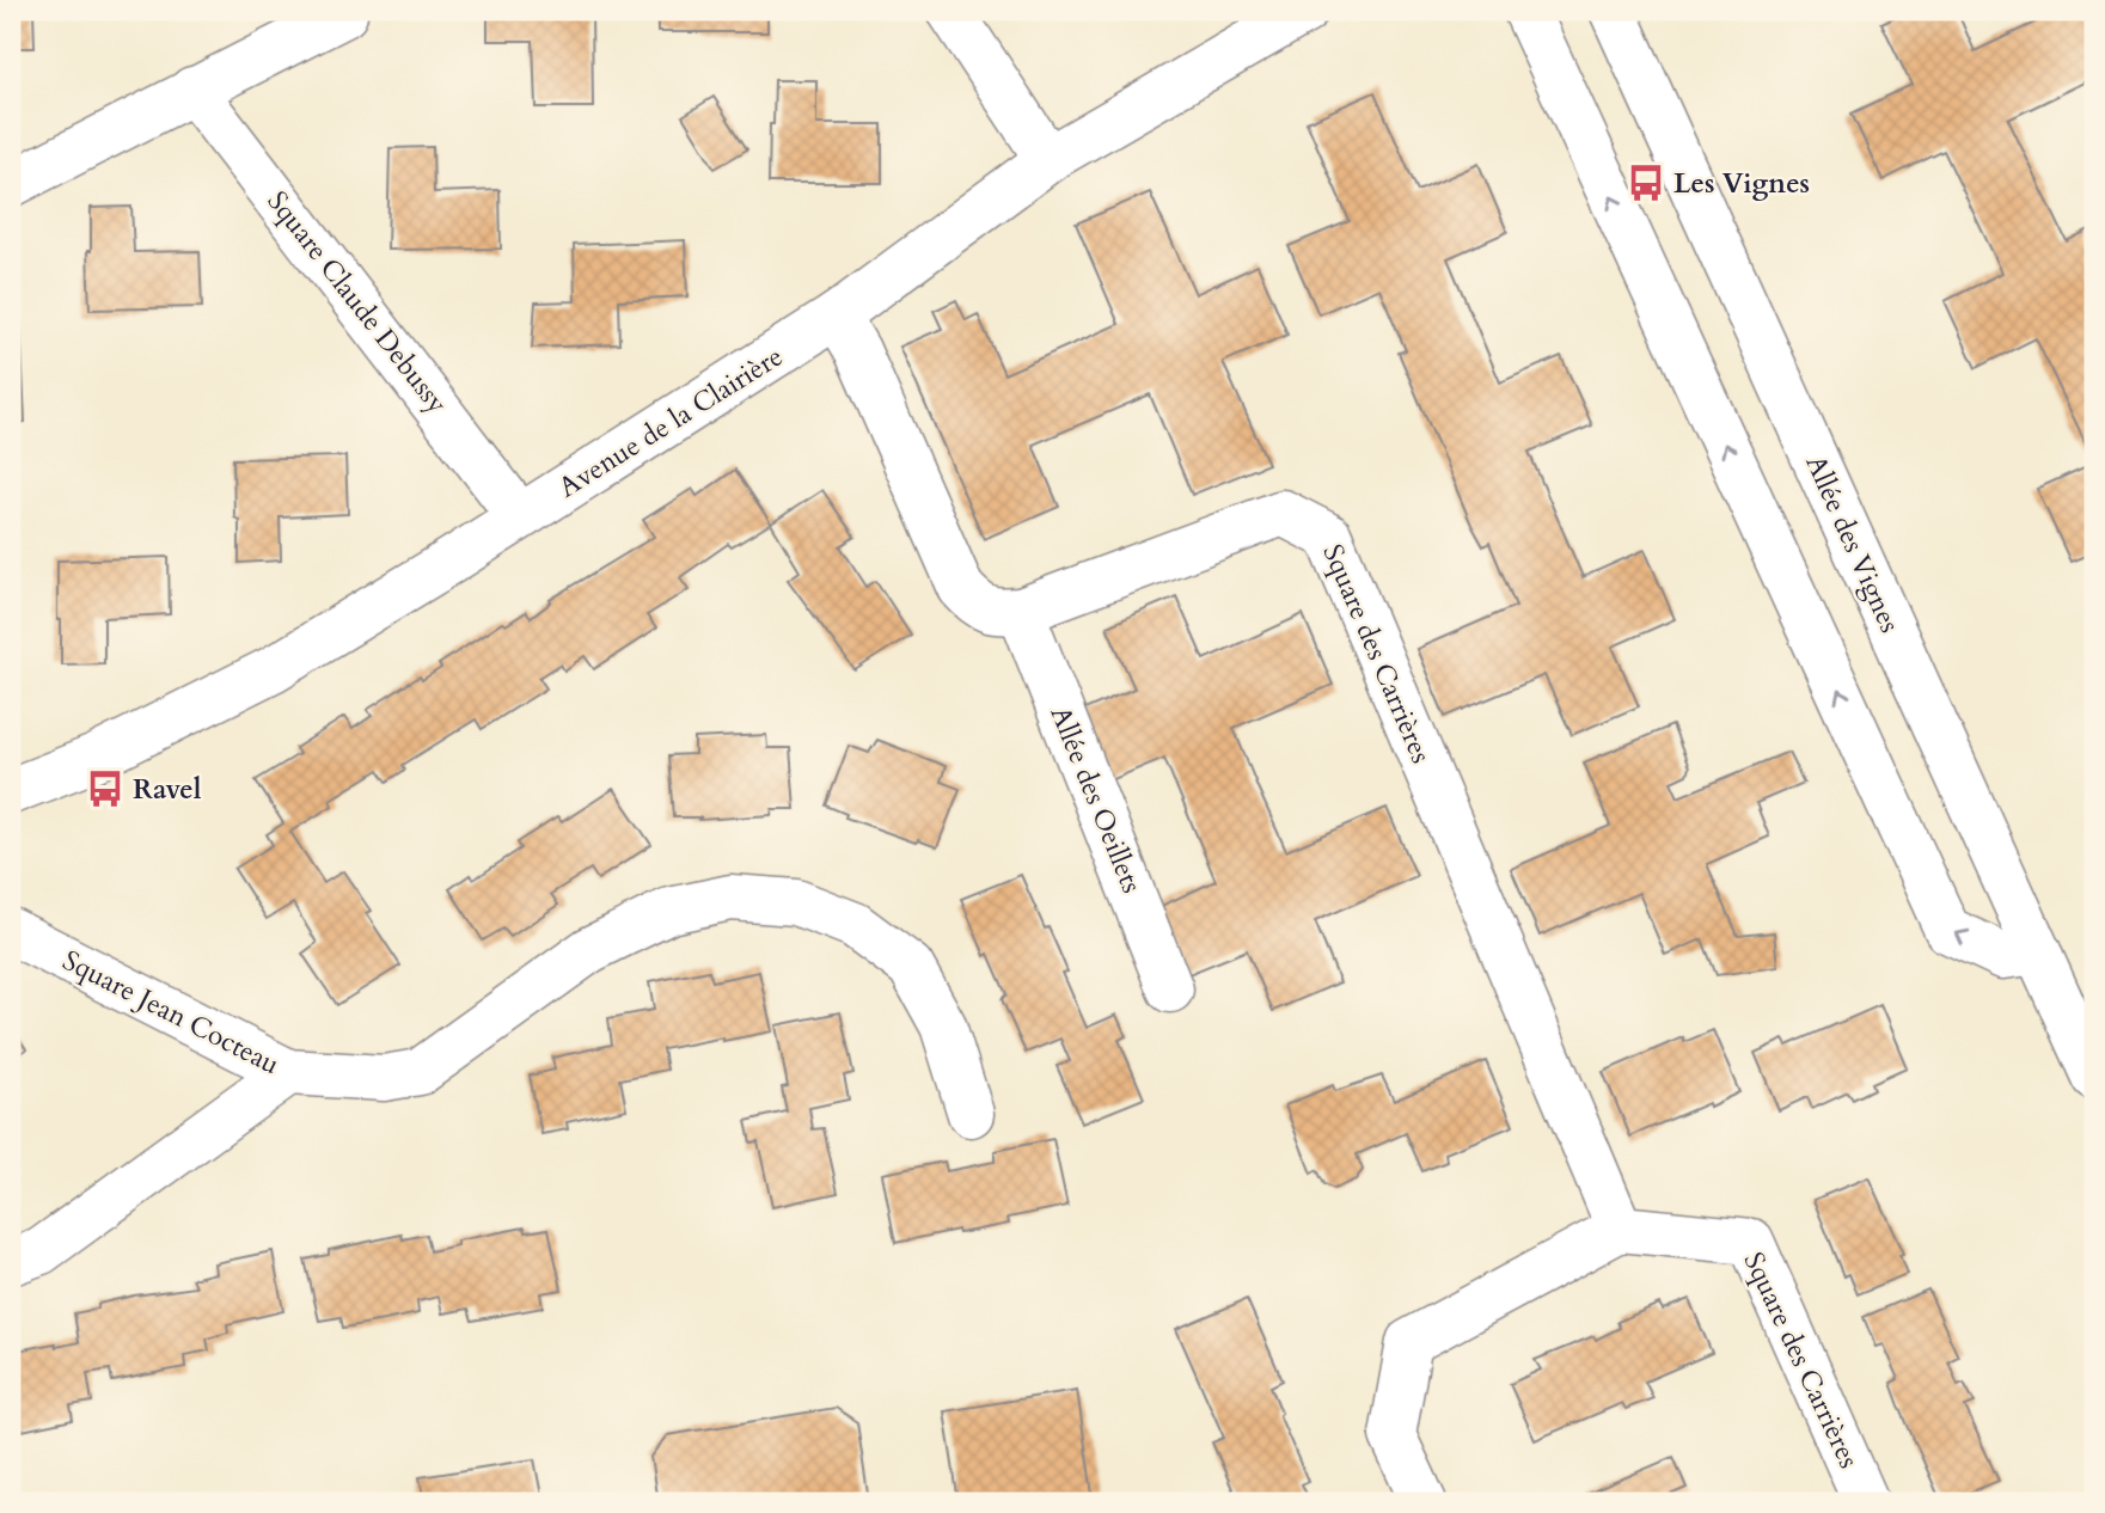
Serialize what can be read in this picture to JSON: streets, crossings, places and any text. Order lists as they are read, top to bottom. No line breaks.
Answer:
{"streets":{"street":["Square Claude Debussy","Avenue de la Clairière","Allée des Vignes","Square des Carrières","Allée des Oeillets","Square Jean Cocteau"]},"crossings":[["Square Claude Debussy","Avenue de la Clairière"],["Avenue de la Clairière","Square des Carrières"],["Square des Carrières","Allée des Oeillets"]],"places":{"bus stop":["Les Vignes","Ravel"]}}
